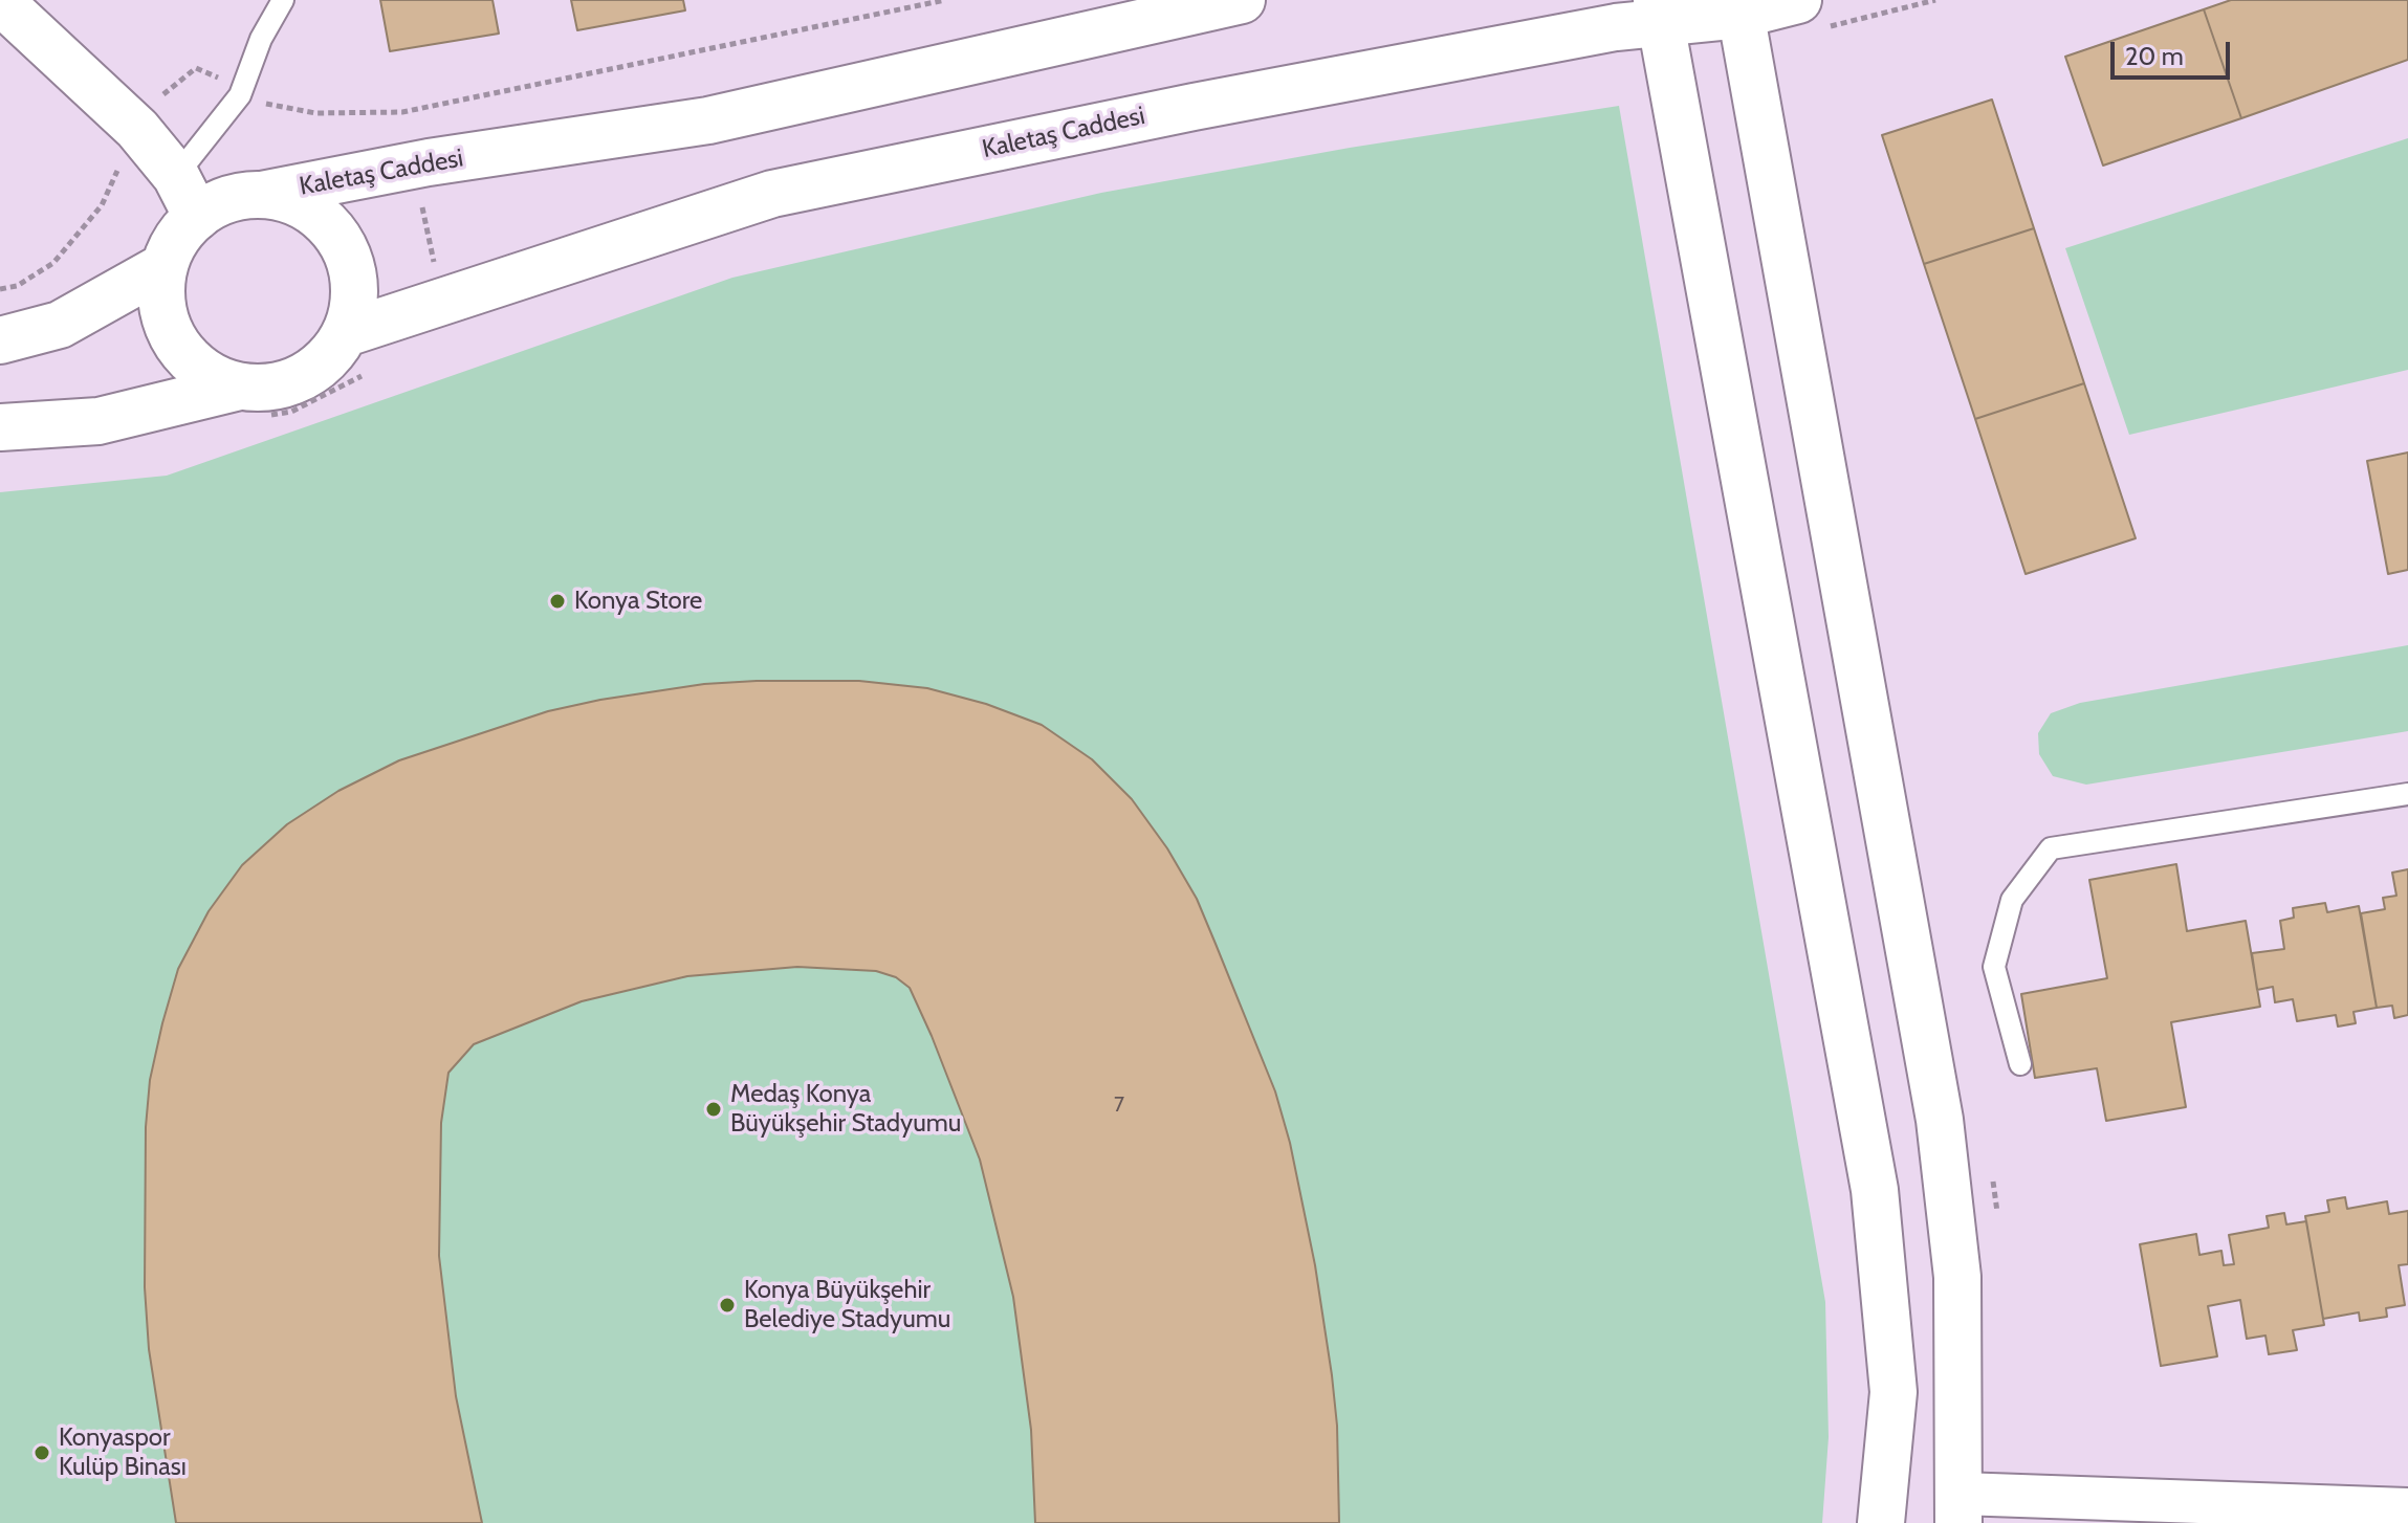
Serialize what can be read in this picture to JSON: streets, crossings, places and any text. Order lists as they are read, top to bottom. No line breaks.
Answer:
{"streets":{"main road":["Kaletaş Caddesi"]},"places":["Konya Store","Medaş Konya Büyükşehir Stadyumu","Konya Büyükşehir Belediye Stadyumu","Konyaspor Kulüp Binası"],"house_numbers":["7"],"scale_bar":"20 m"}
